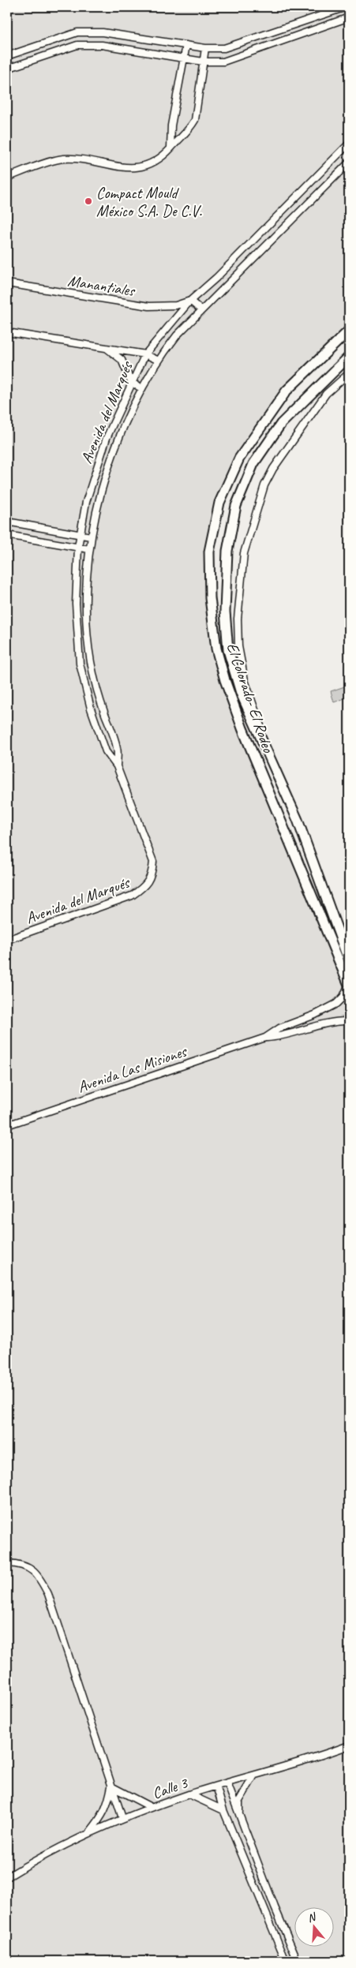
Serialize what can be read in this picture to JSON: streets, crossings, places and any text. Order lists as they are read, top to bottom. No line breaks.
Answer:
{"streets":{"main road":["El Colorado- El Rodeo"],"street":["Manantiales","Avenida del Marqués","Avenida Las Misiones","Calle 3"]},"crossings":[["Manantiales","Avenida del Marqués"],["El Colorado- El Rodeo","Avenida Las Misiones"]],"places":["Compact Mould México S.A. De C.V."],"north":"top"}
